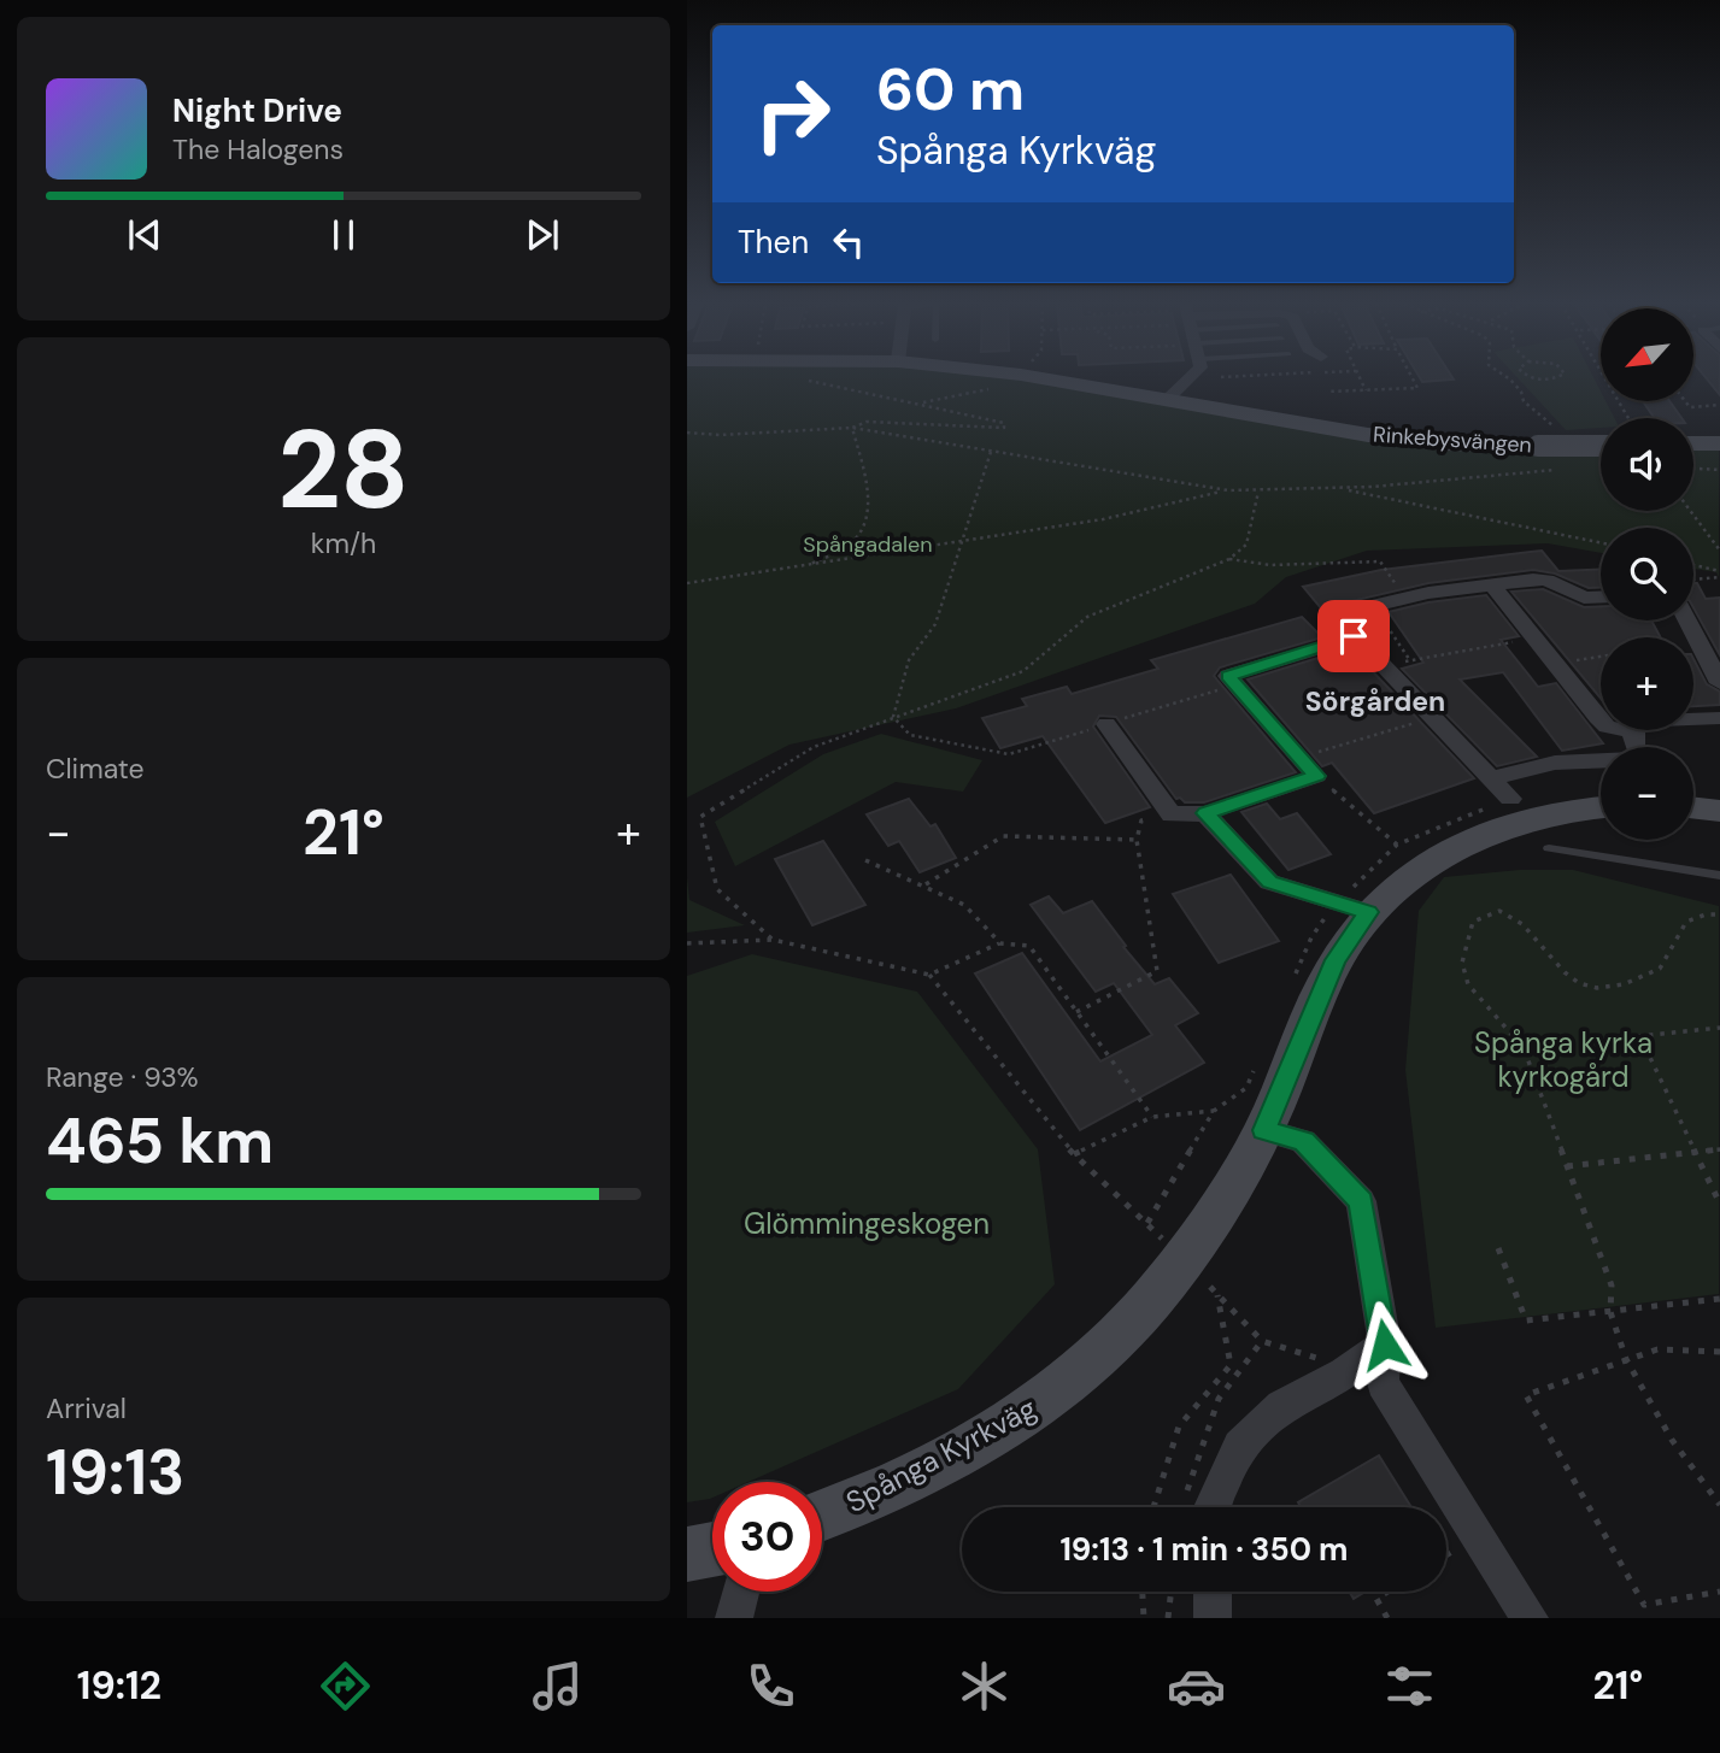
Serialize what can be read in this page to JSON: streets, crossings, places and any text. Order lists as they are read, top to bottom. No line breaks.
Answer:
{"streets":{"street":["Rinkebysvängen","Spånga Kyrkväg"]},"districts":["Sörgården"],"parks":["Spångadalen","Spånga kyrka kyrkogård","Glömmingeskogen"],"north":"bottom left","page":{"turn":["60 m","Spånga Kyrkväg"],"song":["Night Drive","The Halogens"],"then":"Then","map_buttons":["+","−"],"tile":[["28","km/h"],"Climate",["Range · 93%","465 km"],["Arrival","19:13"]],"heat":["−","21°","+"],"limit":"30","trip":"19:13 · 1 min · 350 m","tabs":["19:12","21°"]}}
